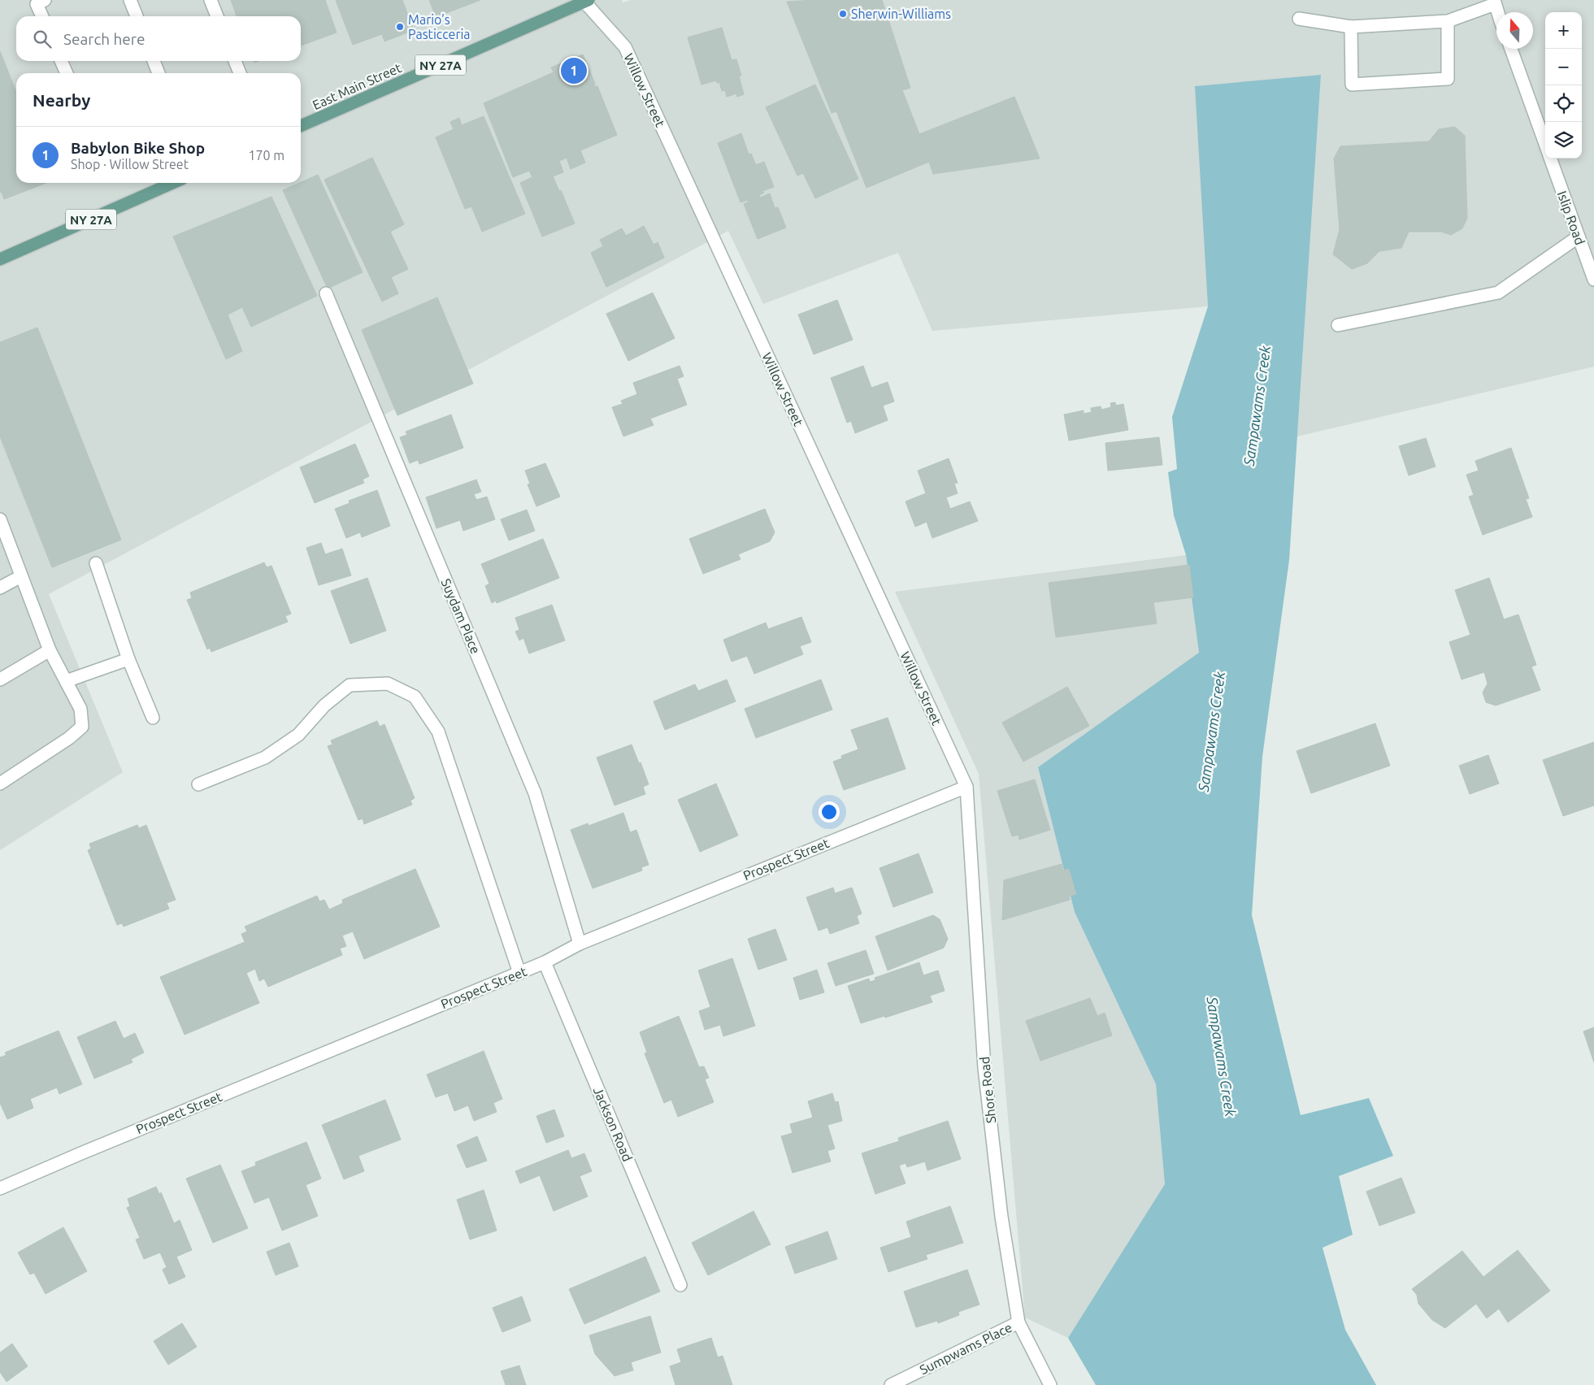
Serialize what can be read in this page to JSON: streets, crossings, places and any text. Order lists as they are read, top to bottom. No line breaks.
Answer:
{"streets":{"main road":["NY 27A","East Main Street"],"street":["Willow Street","Islip Road","Suydam Place","Prospect Street","Shore Road","Jackson Road","Sumpwams Place"]},"crossings":[["East Main Street","Willow Street"],["Willow Street","Prospect Street"],["Willow Street","Shore Road"],["Suydam Place","Prospect Street"],["Prospect Street","Shore Road"],["Prospect Street","Jackson Road"],["Shore Road","Sumpwams Place"]],"water":["Sampawams Creek"],"places":["Sherwin-Williams","Mario’s Pasticceria"],"north":"top","page":{"map_buttons":["+","−"],"search":"Search here","pins":"1","heading":"Nearby","list":[{"mark":"1","name":"Babylon Bike Shop","note":"Shop · Willow Street","value":"170 m"}]}}
